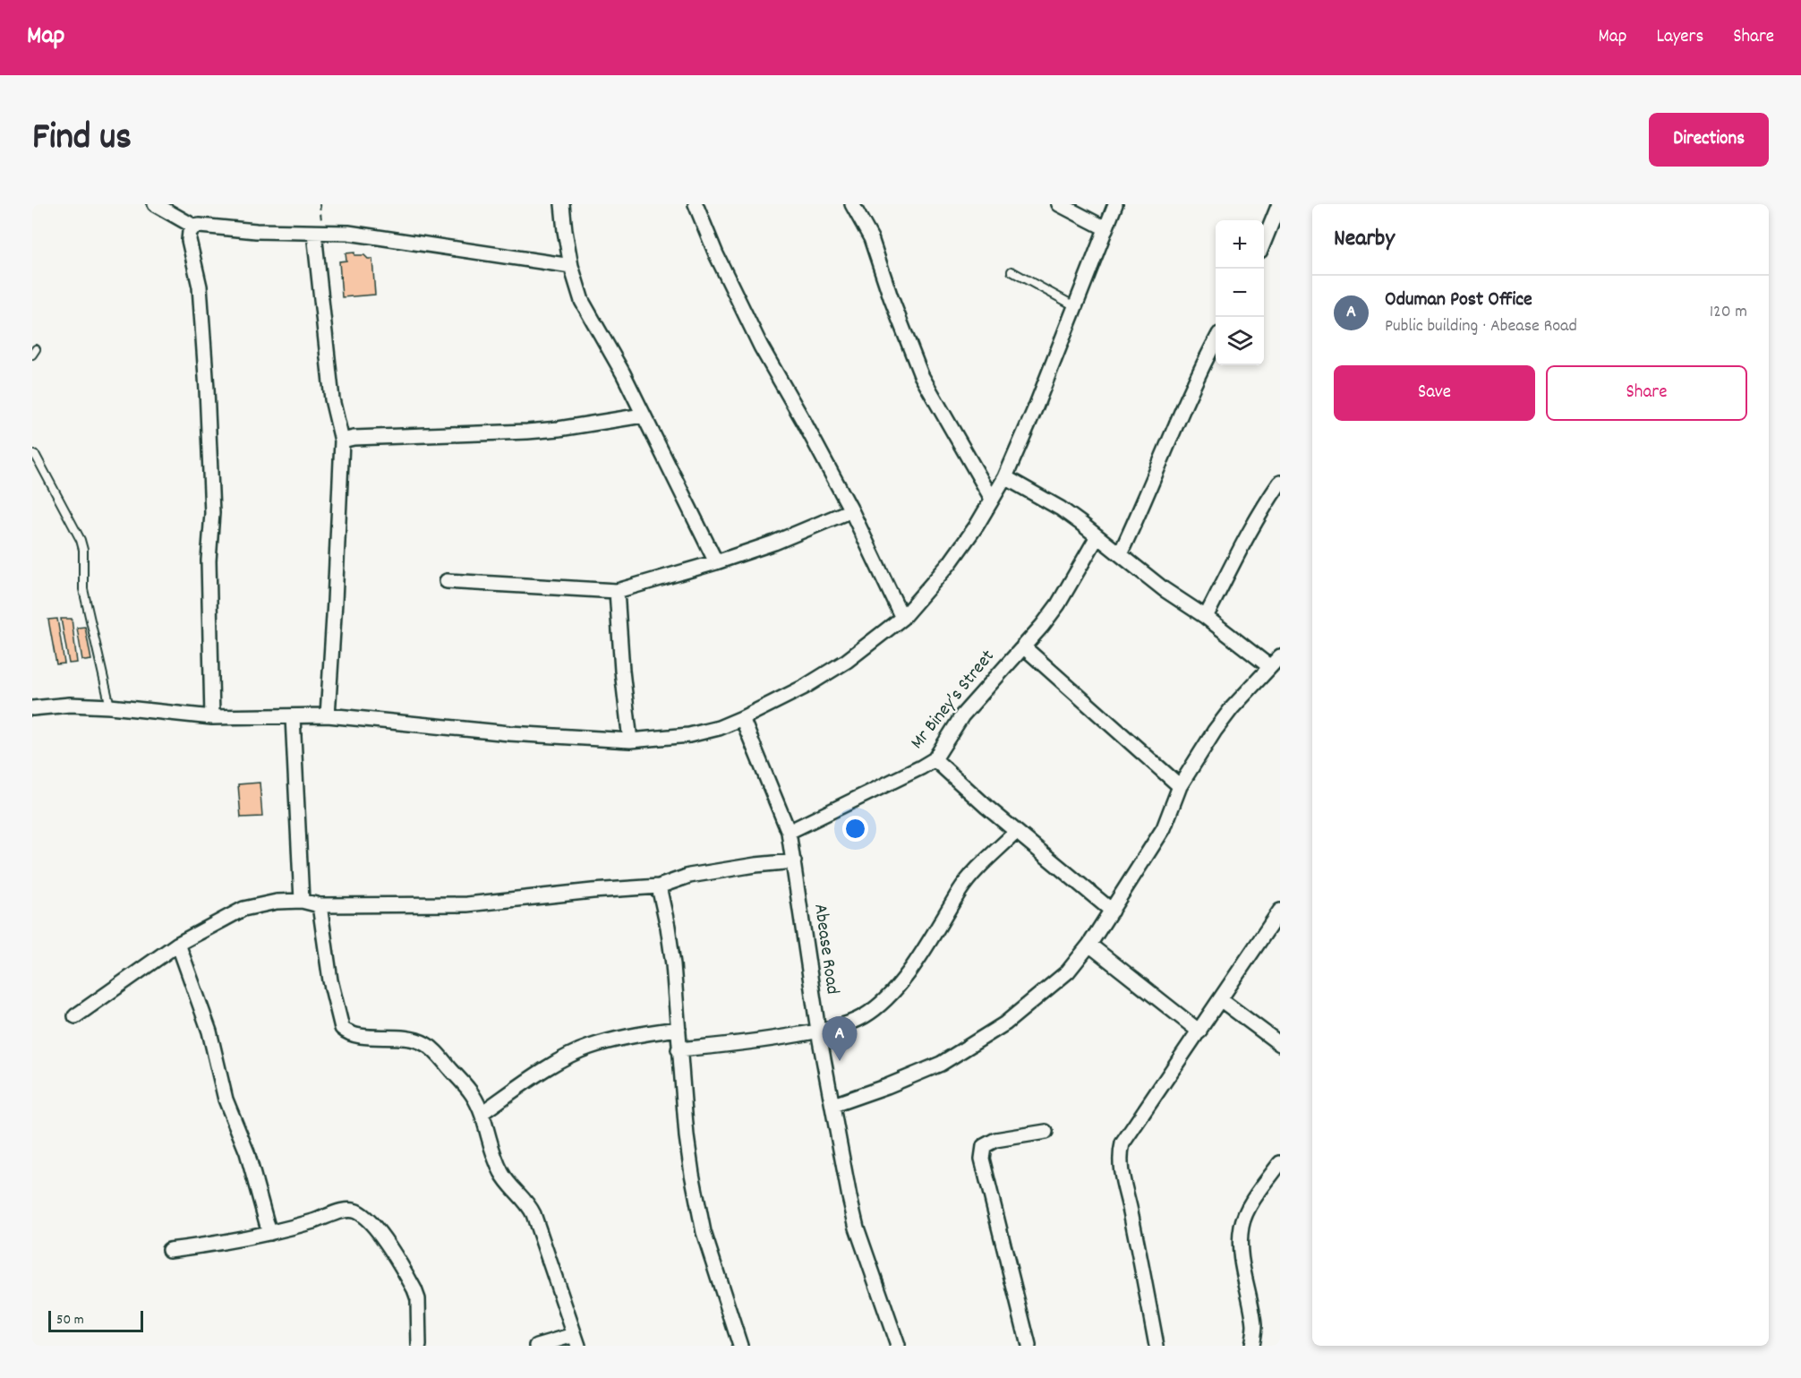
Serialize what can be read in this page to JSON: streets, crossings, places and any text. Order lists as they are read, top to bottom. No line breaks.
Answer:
{"streets":{"street":["Mr Biney’s Street","Abease Road"]},"crossings":[["Mr Biney’s Street","Abease Road"]],"scale_bar":"50 m","page":{"header":"Map","nav":["Map","Layers","Share"],"title":"Find us","buttons":["Directions",["Save","Share"]],"heading":"Nearby","map_buttons":["+","−"],"list":[{"mark":"A","name":"Oduman Post Office","note":"Public building · Abease Road","value":"120 m"}],"pins":"A","scale":"50 m"}}
